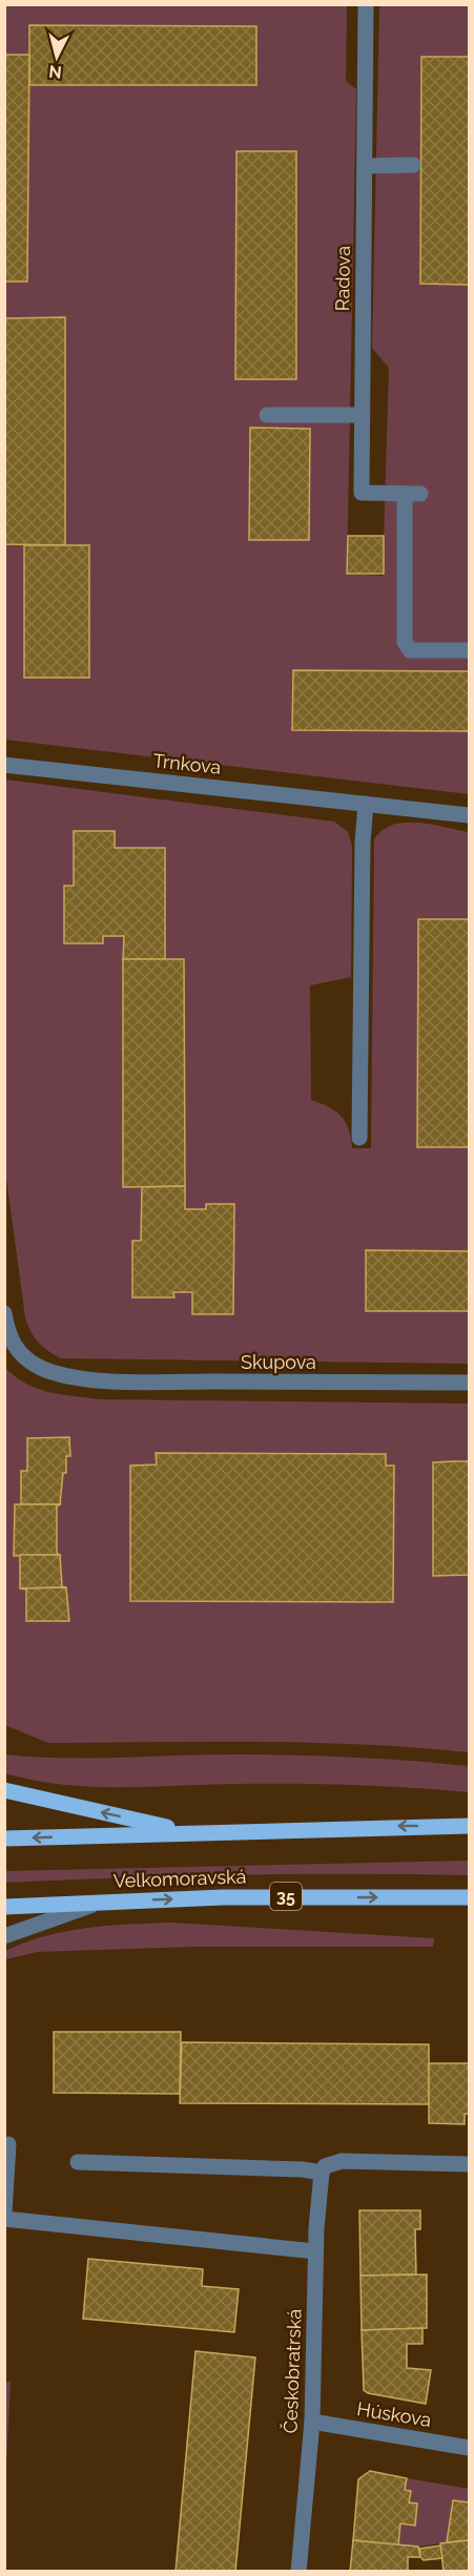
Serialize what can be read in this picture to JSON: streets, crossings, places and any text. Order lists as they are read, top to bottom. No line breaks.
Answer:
{"streets":{"main road":["Velkomoravská","35"],"street":["Radova","Trnkova","Skupova","Českobratrská","Húskova"]},"crossings":[["Českobratrská","Húskova"]],"north":"bottom"}
